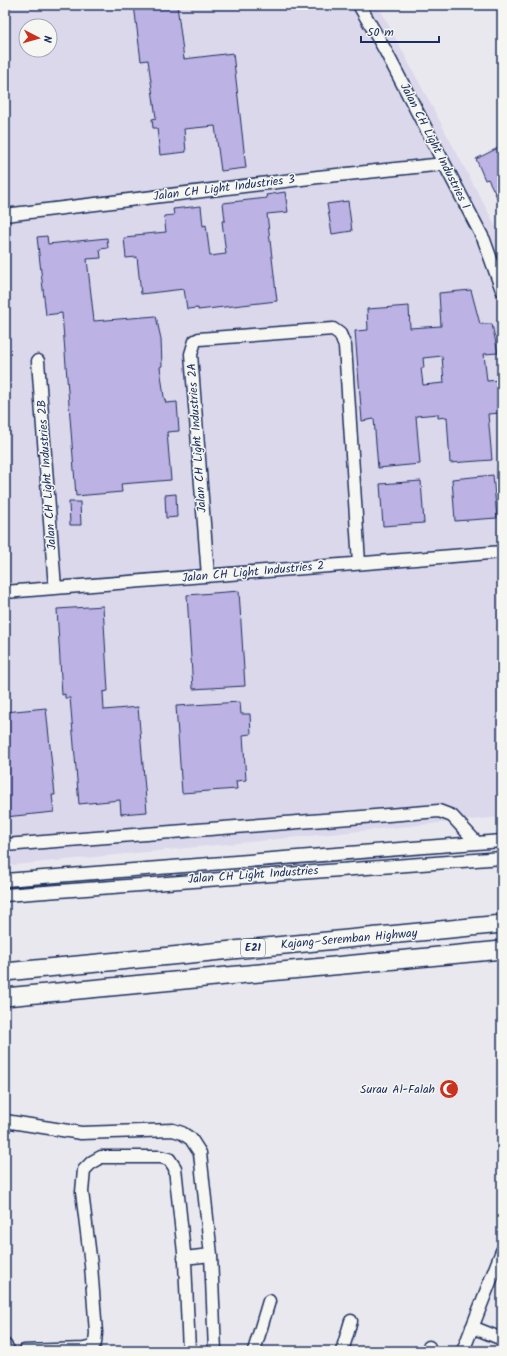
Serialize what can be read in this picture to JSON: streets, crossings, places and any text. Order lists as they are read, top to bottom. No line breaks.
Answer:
{"streets":{"highway":["Kajang–Seremban Highway","E21"],"street":["Jalan CH Light Industries 1","Jalan CH Light Industries 3","Jalan CH Light Industries 2A","Jalan CH Light Industries 2B","Jalan CH Light Industries 2","Jalan CH Light Industries"]},"crossings":[["Jalan CH Light Industries 1","Jalan CH Light Industries 3"],["Jalan CH Light Industries 2A","Jalan CH Light Industries 2"],["Jalan CH Light Industries 2B","Jalan CH Light Industries 2"]],"places":{"mosque":["Surau Al-Falah"]},"scale_bar":"50 m","north":"right"}
